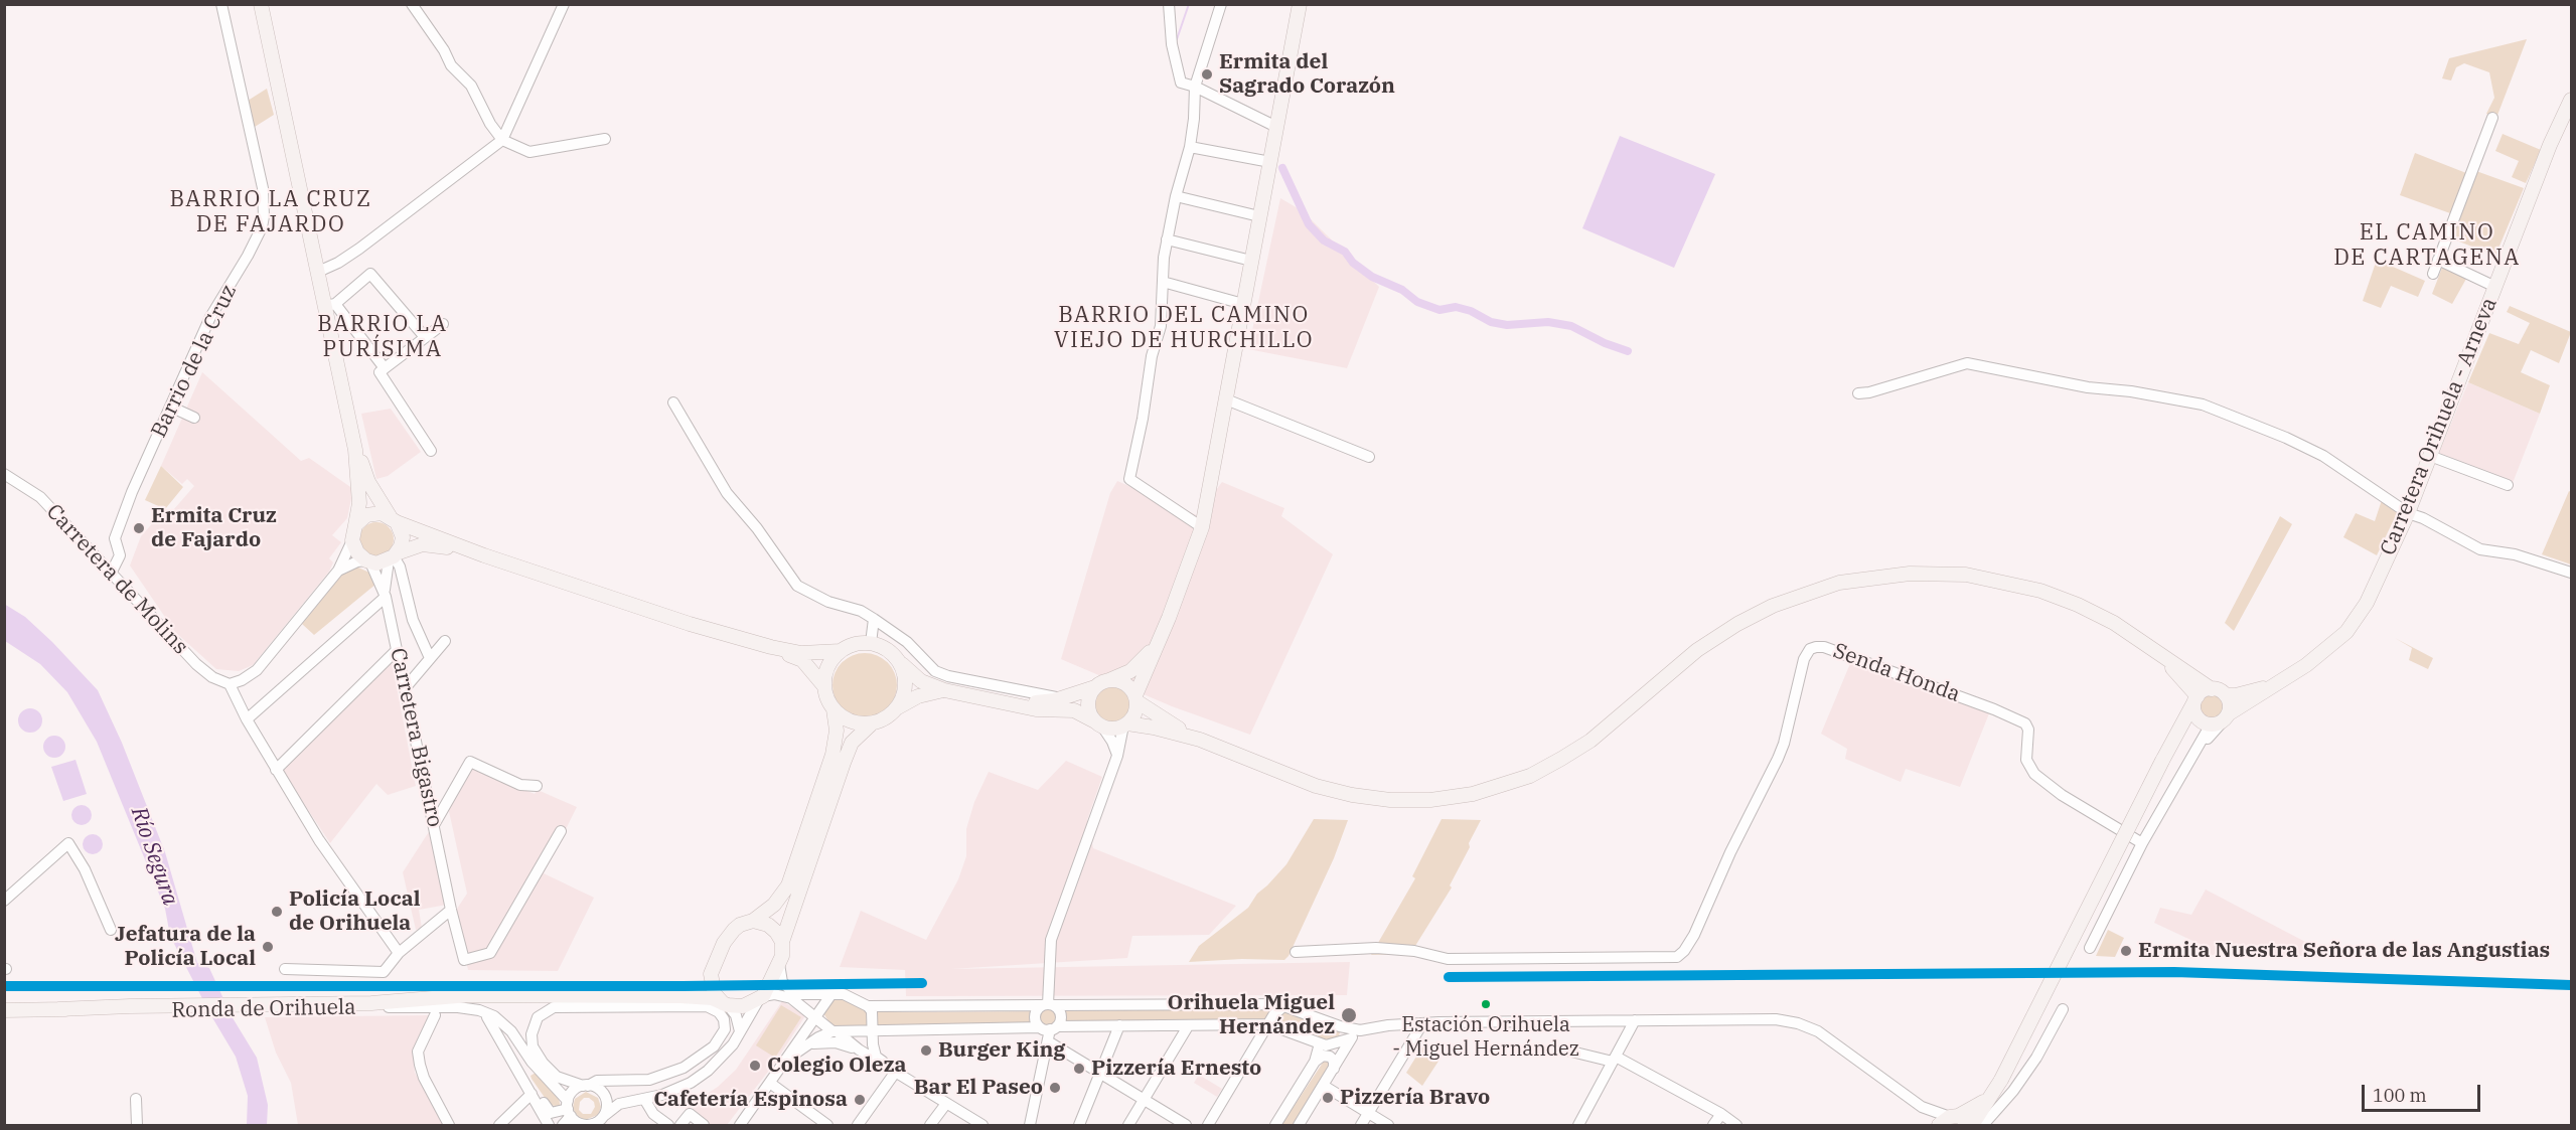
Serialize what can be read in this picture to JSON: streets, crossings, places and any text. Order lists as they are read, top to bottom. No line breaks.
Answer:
{"streets":{"main road":["Carretera Orihuela - Arneva","Ronda de Orihuela"],"street":["Barrio de la Cruz","Carretera de Molins","Senda Honda","Carretera Bigastro"]},"crossings":[["Barrio de la Cruz","Carretera de Molins"]],"districts":["BARRIO LA CRUZ DE FAJARDO","EL CAMINO DE CARTAGENA","BARRIO DEL CAMINO VIEJO DE HURCHILLO","BARRIO LA PURÍSIMA"],"water":["Río Segura"],"places":["Ermita del Sagrado Corazón","Ermita Cruz de Fajardo","Policía Local de Orihuela","Jefatura de la Policía Local","Ermita Nuestra Señora de las Angustias","Estación Orihuela - Miguel Hernández","Orihuela Miguel Hernández","Burger King","Colegio Oleza","Pizzería Ernesto","Bar El Paseo","Pizzería Bravo","Cafetería Espinosa"],"scale_bar":"100 m"}
